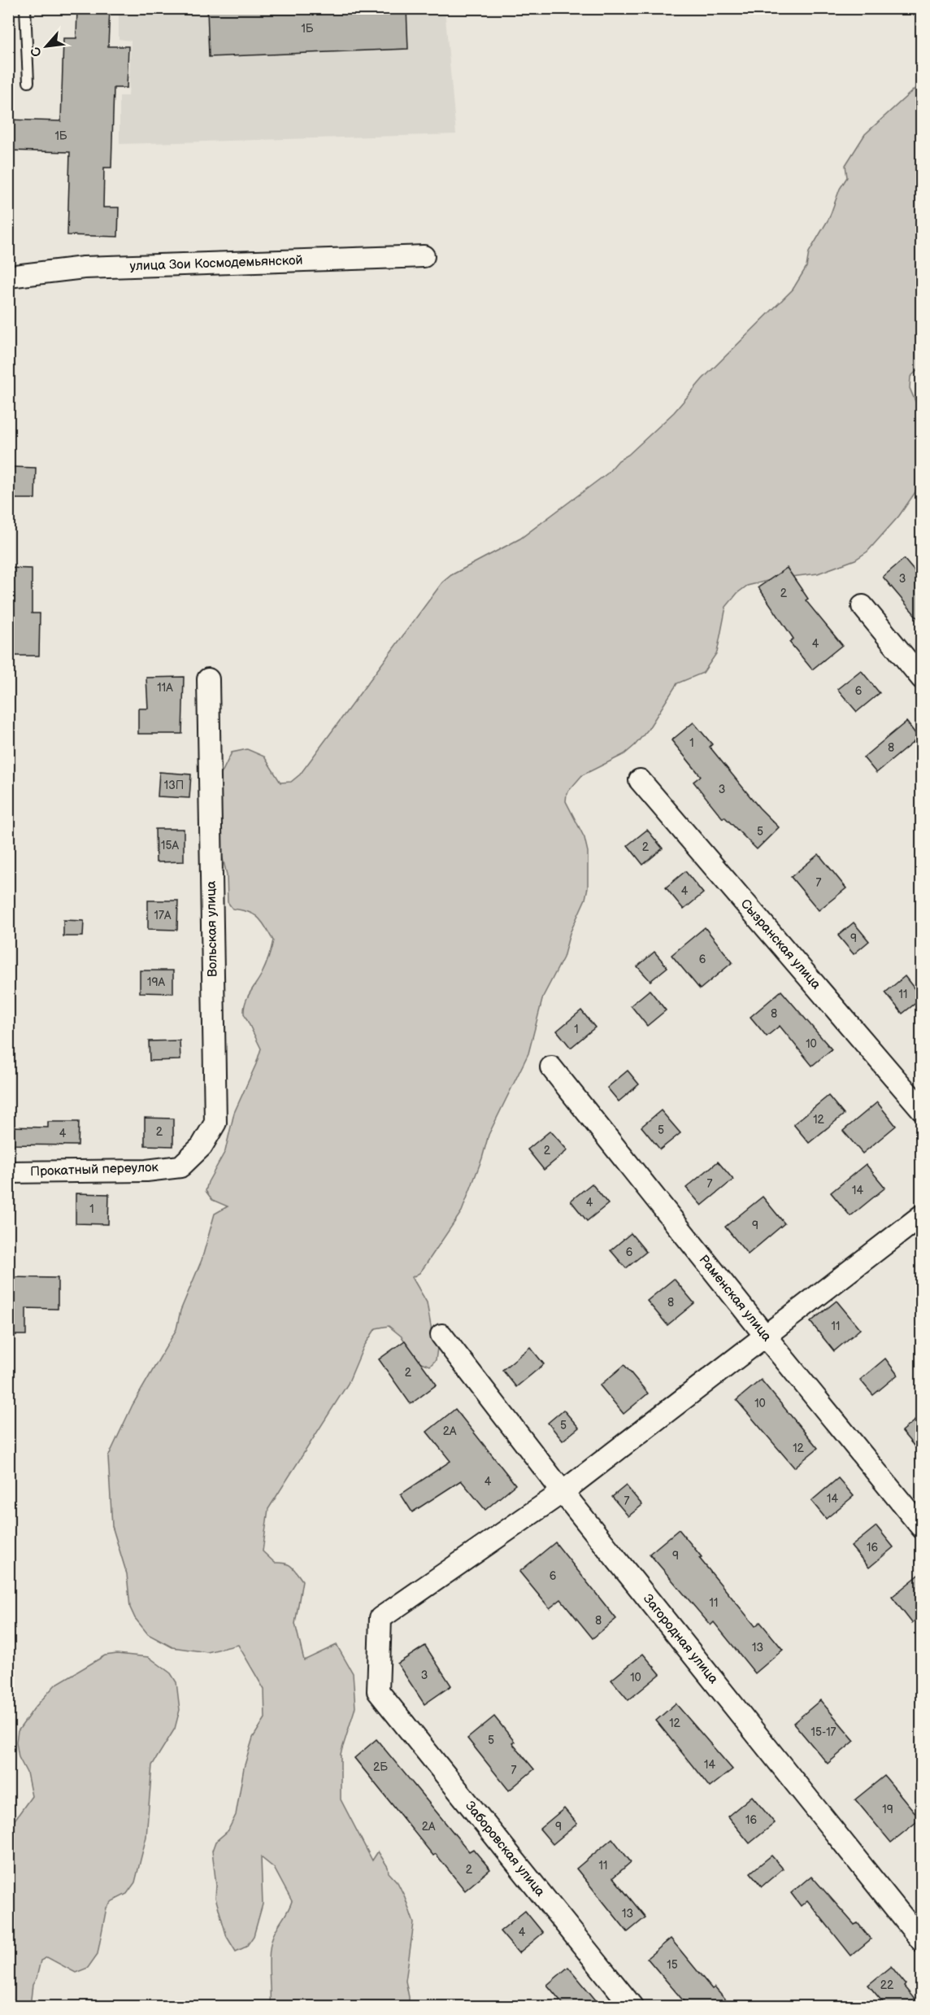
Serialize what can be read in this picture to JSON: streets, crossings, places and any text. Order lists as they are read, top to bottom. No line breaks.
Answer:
{"streets":{"street":["улица Зои Космодемьянской","Вольская улица","Сызранская улица","Прокатный переулок","Раменская улица","Загородная улица","Заборовская улица"]},"crossings":[["Вольская улица","Прокатный переулок"],["Загородная улица","Заборовская улица"]],"house_numbers":["1Б","1Б","3","2","4","11А","6","1","8","13П","3","5","15А","2","7","4","17А","9","6","19А","11","8","1","10","12","5","2","4","2","7","14","4","1","9","6","8","11","2","10","5","2А","12","4","14","7","16","9","6","11","8","13","3","10","12","15-17","5","14","2Б","7","19","16","2А","9","11","2","13","4","15","22"],"north":"bottom left"}
